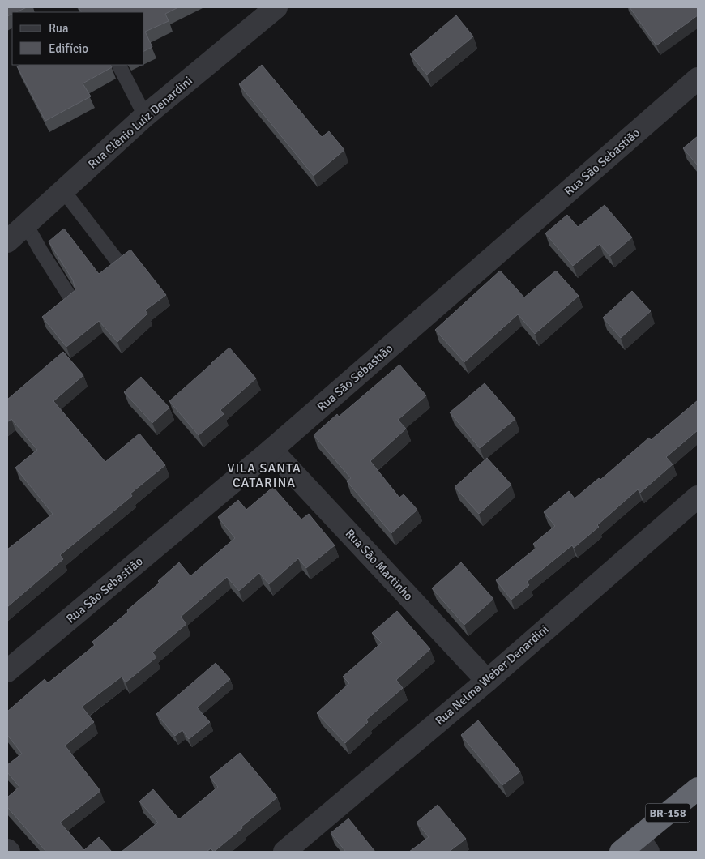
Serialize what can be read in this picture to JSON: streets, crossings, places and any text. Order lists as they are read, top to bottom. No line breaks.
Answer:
{"streets":{"highway":["BR-158"],"street":["Rua Clênio Luiz Denardini","Rua São Sebastião","Rua São Martinho","Rua Nelma Weber Denardini"]},"crossings":[["Rua São Sebastião","Rua São Martinho"],["Rua São Martinho","Rua Nelma Weber Denardini"]],"districts":["VILA SANTA CATARINA"],"legend":["Rua","Edifício"]}
